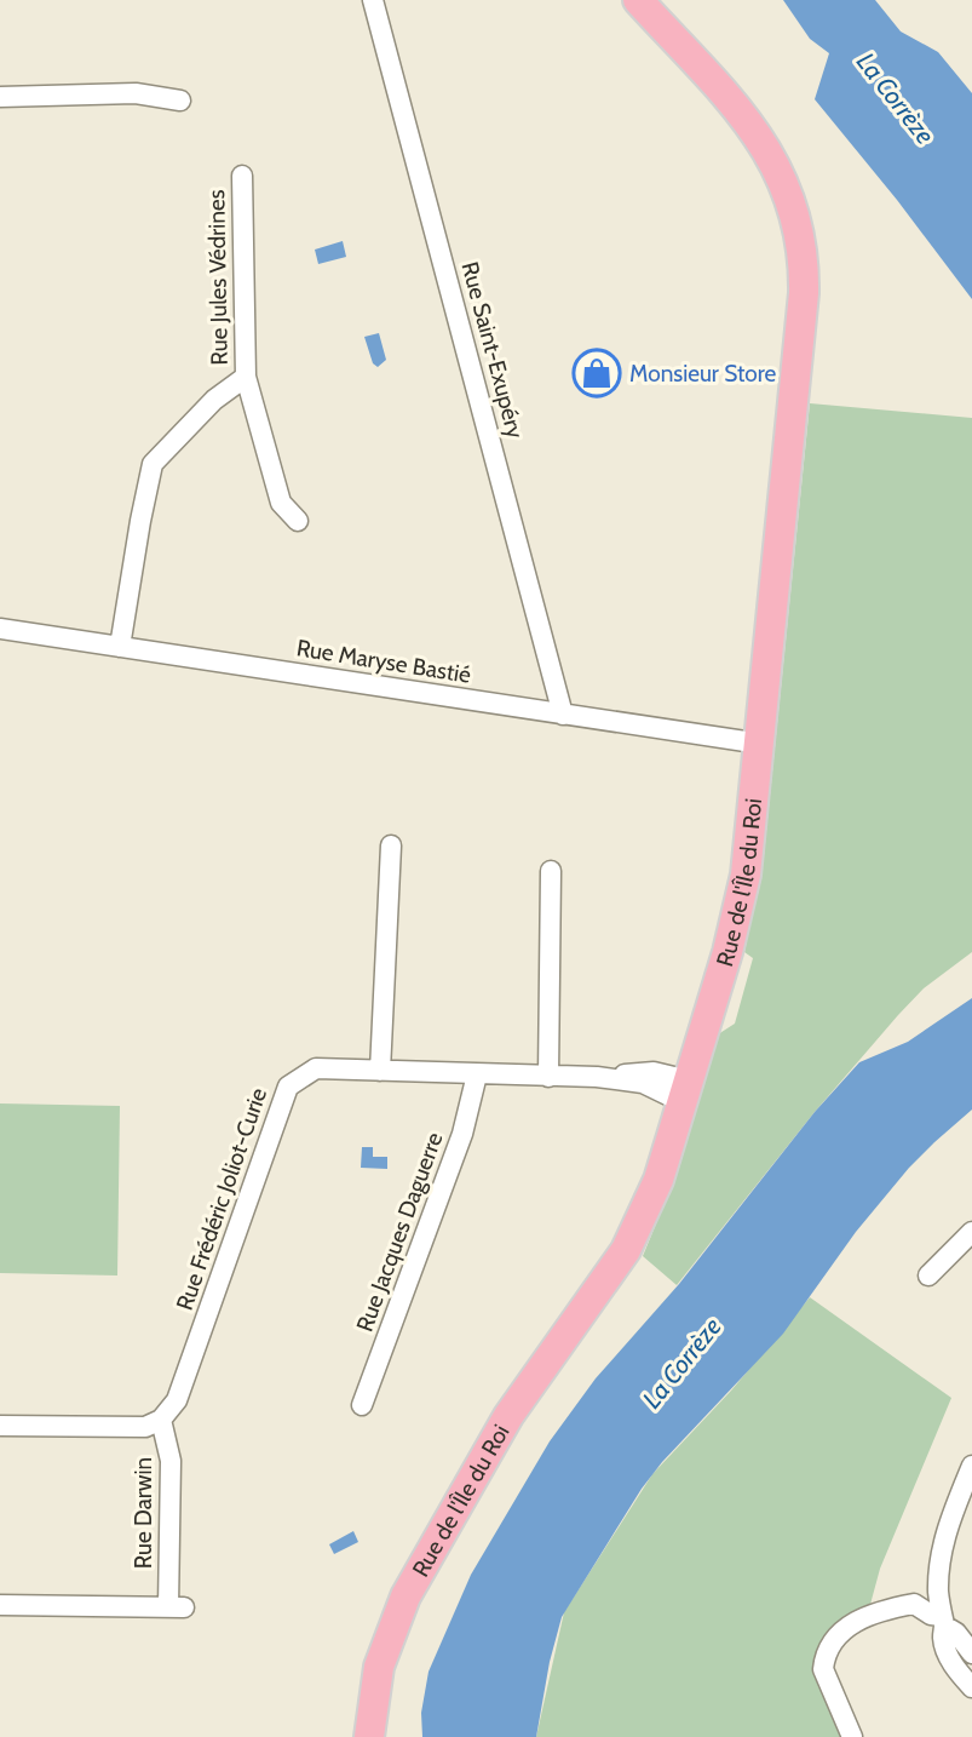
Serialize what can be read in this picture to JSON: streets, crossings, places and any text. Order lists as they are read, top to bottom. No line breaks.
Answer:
{"streets":{"main road":["Rue de l'Île du Roi"],"street":["Rue Jules Védrines","Rue Saint-Exupéry","Rue Maryse Bastié","Rue Frédéric Joliot-Curie","Rue Jacques Daguerre","Rue Darwin"]},"crossings":[["Rue Jules Védrines","Rue Maryse Bastié"],["Rue Saint-Exupéry","Rue Maryse Bastié"],["Rue Maryse Bastié","Rue de l'Île du Roi"],["Rue de l'Île du Roi","Rue Frédéric Joliot-Curie"],["Rue Frédéric Joliot-Curie","Rue Jacques Daguerre"],["Rue Frédéric Joliot-Curie","Rue Darwin"]],"water":["La Corrèze"],"places":{"shop":["Monsieur Store"]}}
